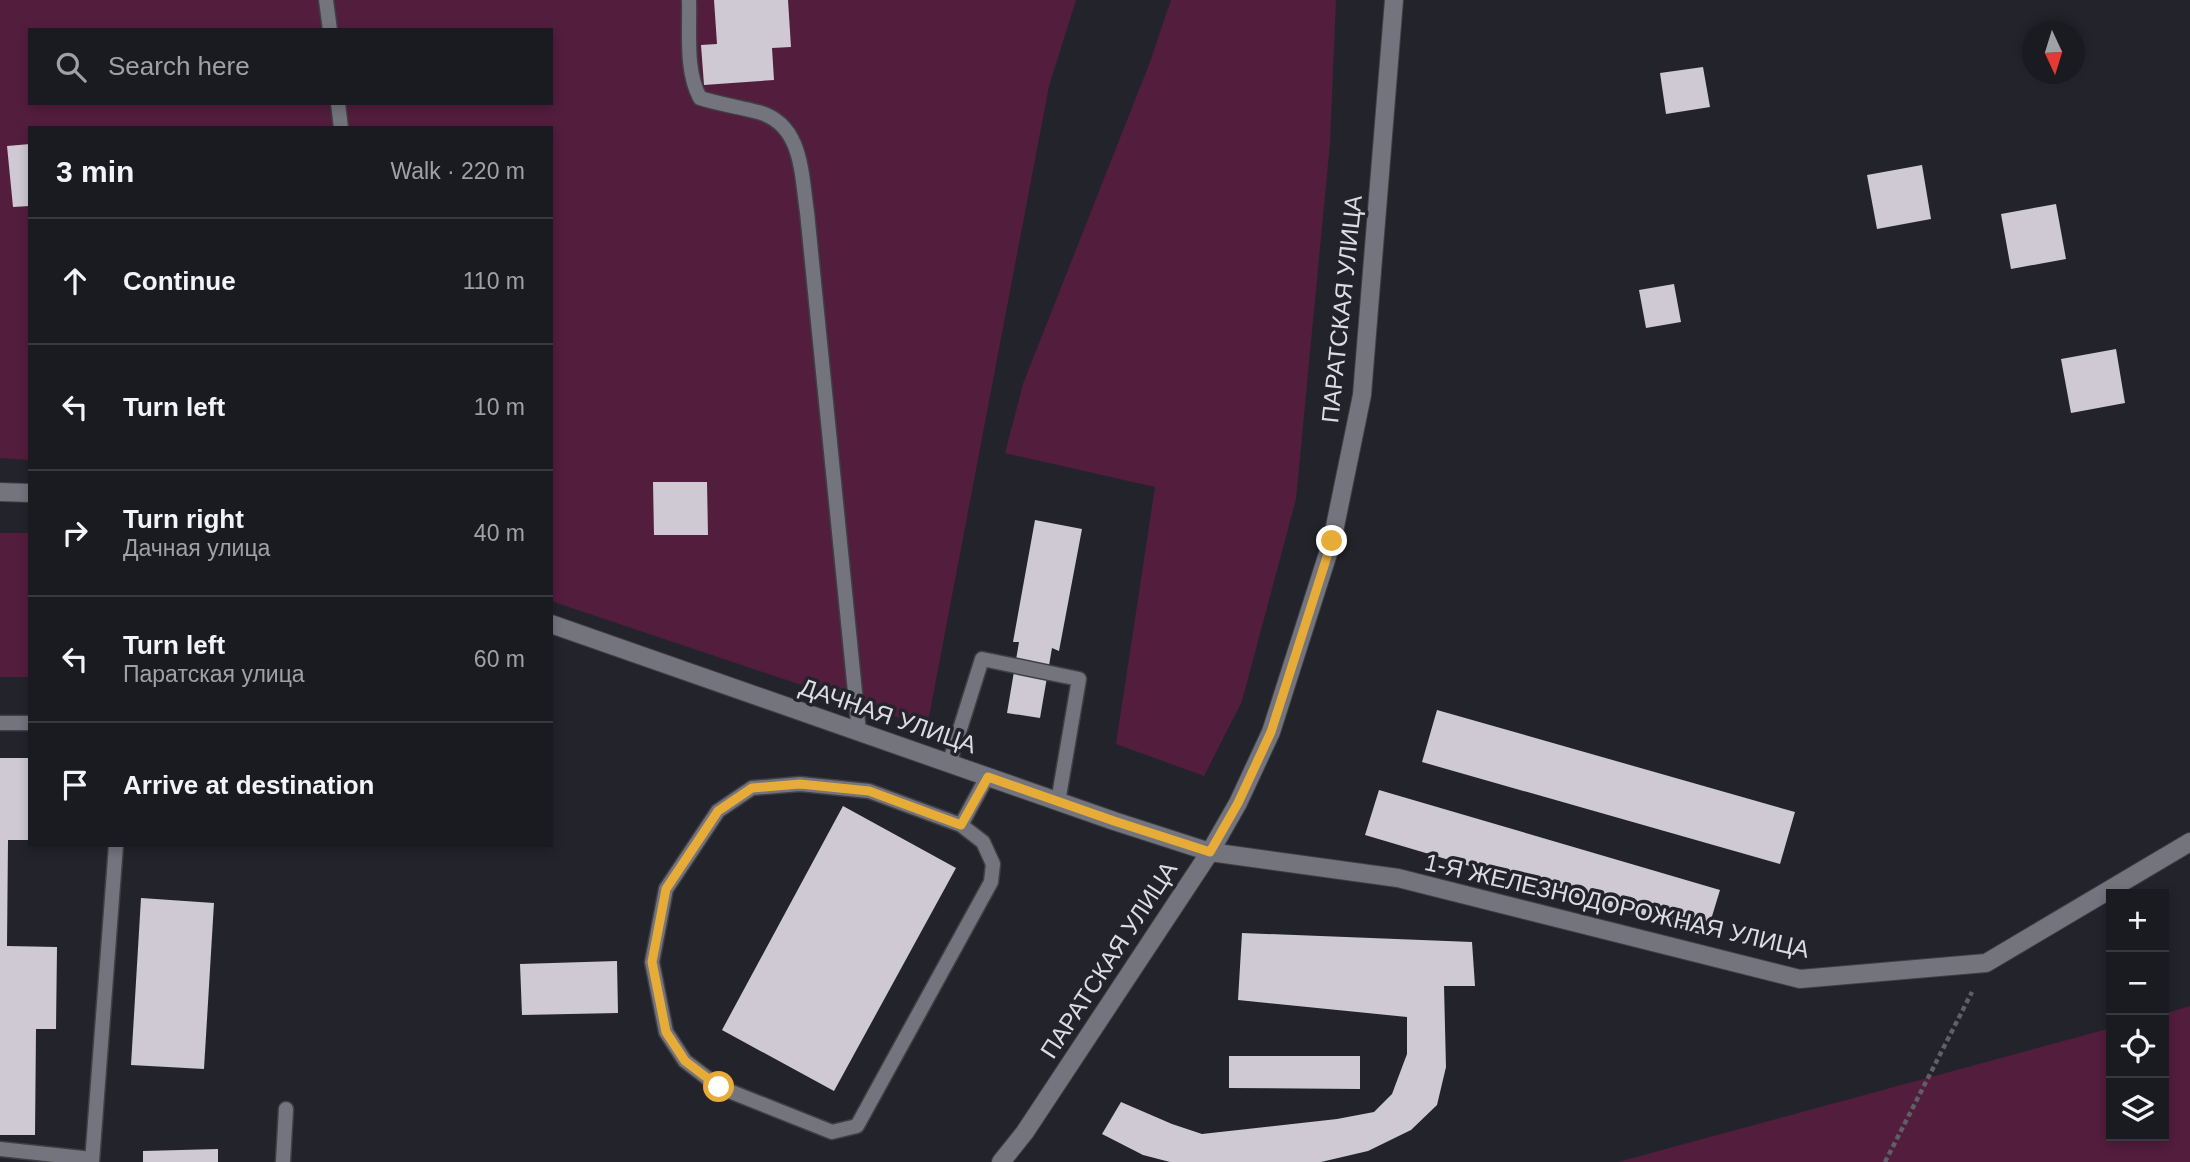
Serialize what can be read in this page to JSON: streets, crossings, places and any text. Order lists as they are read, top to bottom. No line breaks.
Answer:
{"streets":{"street":["ПАРАТСКАЯ УЛИЦА","ДАЧНАЯ УЛИЦА","1-Я ЖЕЛЕЗНОДОРОЖНАЯ УЛИЦА"]},"crossings":[["ПАРАТСКАЯ УЛИЦА","ДАЧНАЯ УЛИЦА"],["ПАРАТСКАЯ УЛИЦА","1-Я ЖЕЛЕЗНОДОРОЖНАЯ УЛИЦА"],["ДАЧНАЯ УЛИЦА","1-Я ЖЕЛЕЗНОДОРОЖНАЯ УЛИЦА"]],"north":"bottom","page":{"search":"Search here","heading":["3 min","Walk · 220 m"],"list":[["Continue","110 m"],["Turn left","10 m"],["Turn right","Дачная улица","40 m"],["Turn left","Паратская улица","60 m"],"Arrive at destination"],"map_buttons":["+","−"]}}
